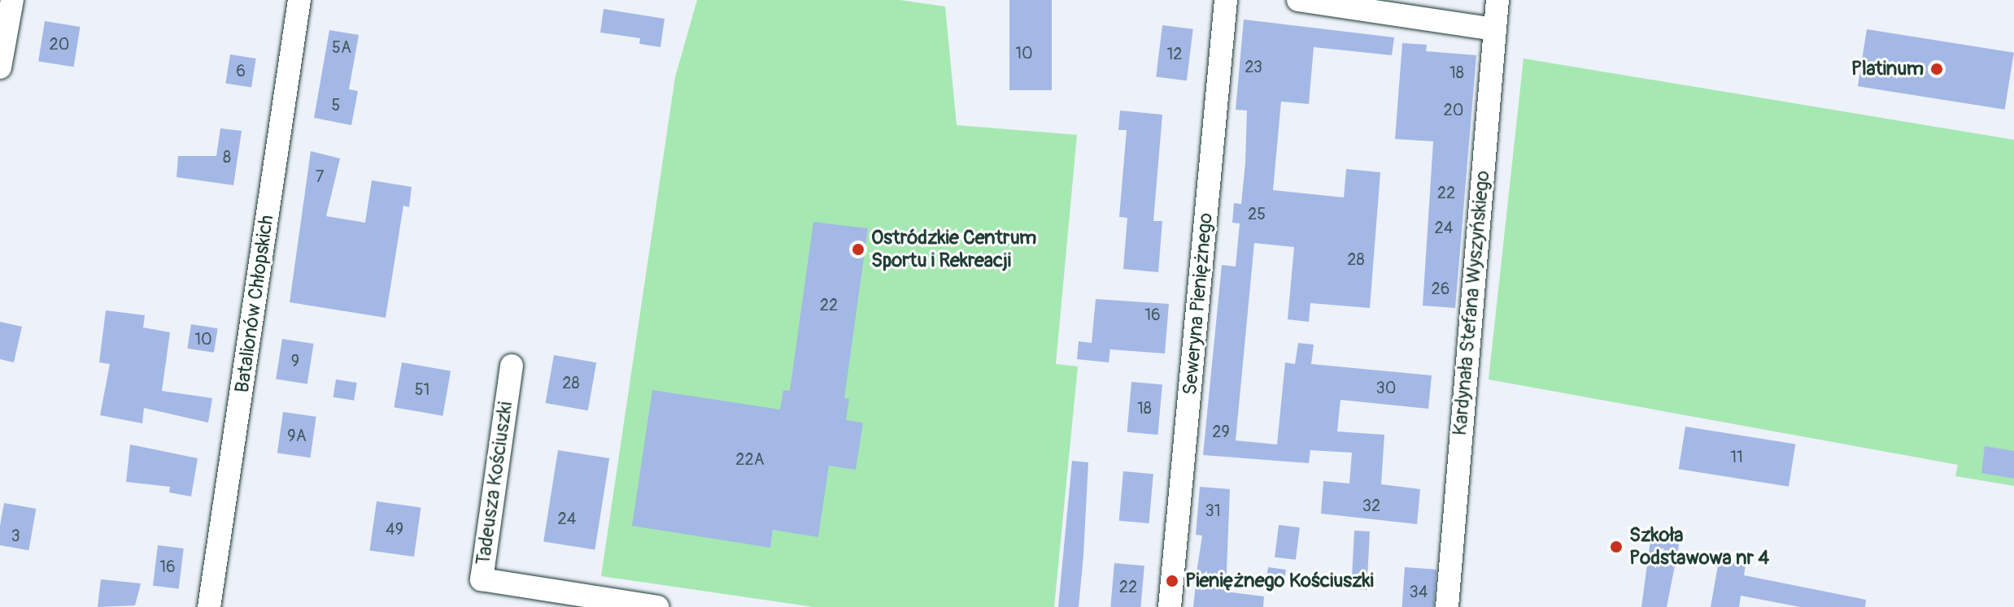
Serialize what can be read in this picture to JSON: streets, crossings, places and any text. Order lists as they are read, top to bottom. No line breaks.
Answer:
{"streets":{"street":["Kardynała Stefana Wyszyńskiego","Batalionów Chłopskich","Seweryna Pieniężnego","Tadeusza Kościuszki"]},"places":["Platinum","Ostródzkie Centrum Sportu i Rekreacji","Szkoła Podstawowa nr 4","Pieniężnego Kościuszki"],"house_numbers":["20","5A","10","12","23","6","18","5","20","8","7","22","25","24","28","26","22","16","10","9","28","30","51","18","29","9A","11","22A","32","31","24","49","3","16","22","34"]}
